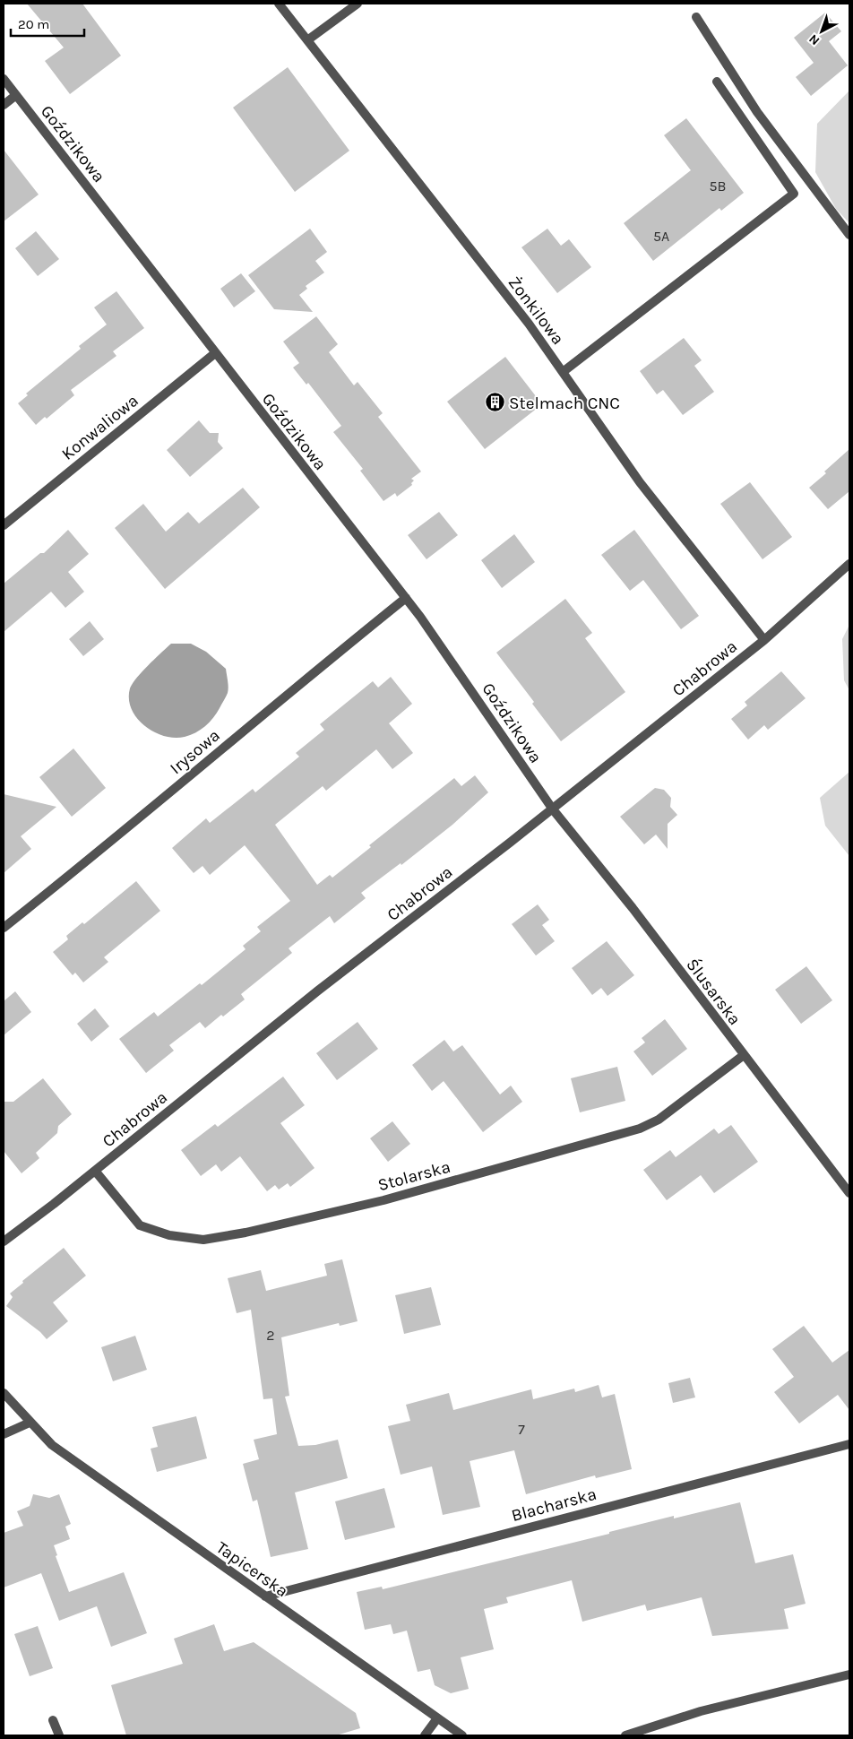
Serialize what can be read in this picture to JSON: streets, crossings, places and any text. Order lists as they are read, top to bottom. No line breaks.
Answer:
{"streets":{"street":["Goździkowa","Żonkilowa","Konwaliowa","Chabrowa","Irysowa","Ślusarska","Stolarska","Blacharska","Tapicerska"]},"crossings":[["Goździkowa","Konwaliowa"],["Goździkowa","Chabrowa"],["Goździkowa","Irysowa"],["Goździkowa","Ślusarska"],["Żonkilowa","Chabrowa"],["Chabrowa","Ślusarska"],["Chabrowa","Stolarska"],["Ślusarska","Stolarska"],["Blacharska","Tapicerska"]],"places":{"building":["Stelmach CNC"]},"house_numbers":["5B","5A","2","7"],"scale_bar":"20 m","north":"bottom left"}
